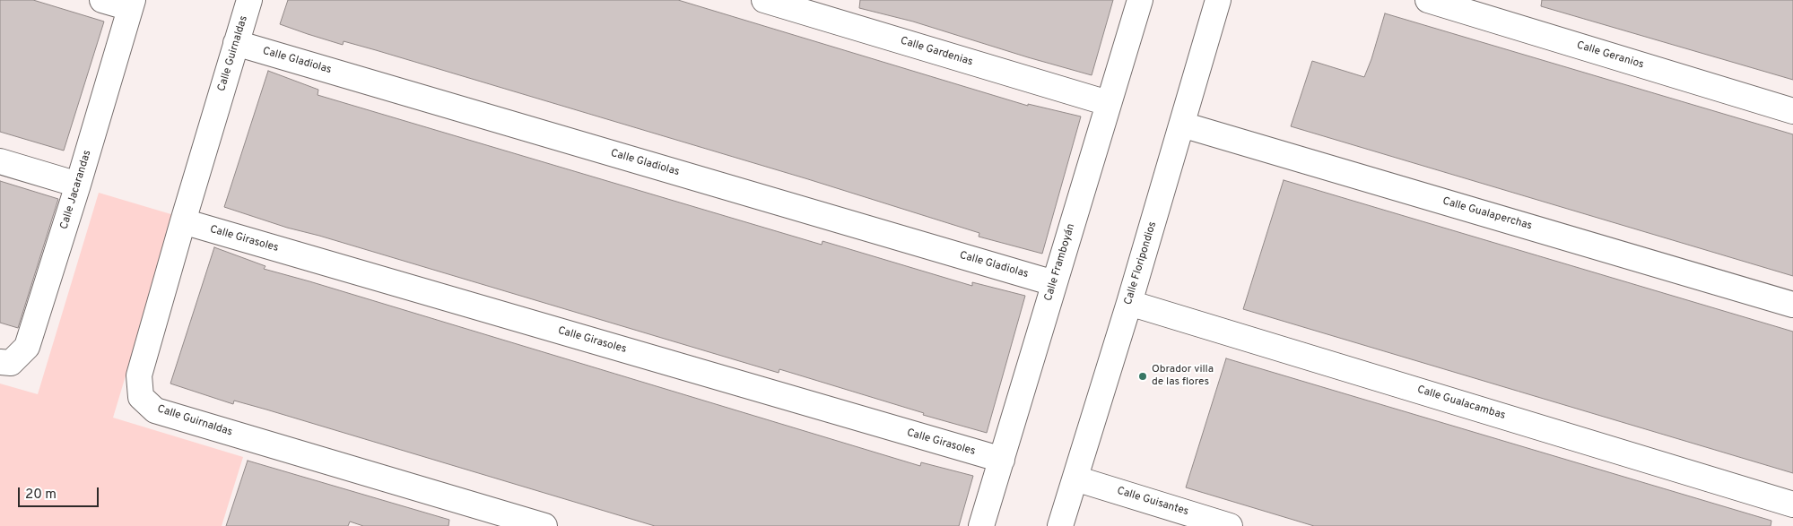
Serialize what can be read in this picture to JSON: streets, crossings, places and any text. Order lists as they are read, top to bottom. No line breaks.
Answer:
{"streets":{"street":["Calle Gardenias","Calle Guirnaldas","Calle Geranios","Calle Gladiolas","Calle Jacarandas","Calle Gualaperchas","Calle Girasoles","Calle Framboyán","Calle Floripondios","Calle Gualacambas","Calle Guisantes"]},"crossings":[["Calle Gardenias","Calle Framboyán"],["Calle Guirnaldas","Calle Gladiolas"],["Calle Guirnaldas","Calle Girasoles"],["Calle Gladiolas","Calle Framboyán"],["Calle Gualaperchas","Calle Floripondios"],["Calle Girasoles","Calle Framboyán"],["Calle Floripondios","Calle Gualacambas"],["Calle Floripondios","Calle Guisantes"]],"places":["Obrador villa de las flores"],"scale_bar":"20 m"}
